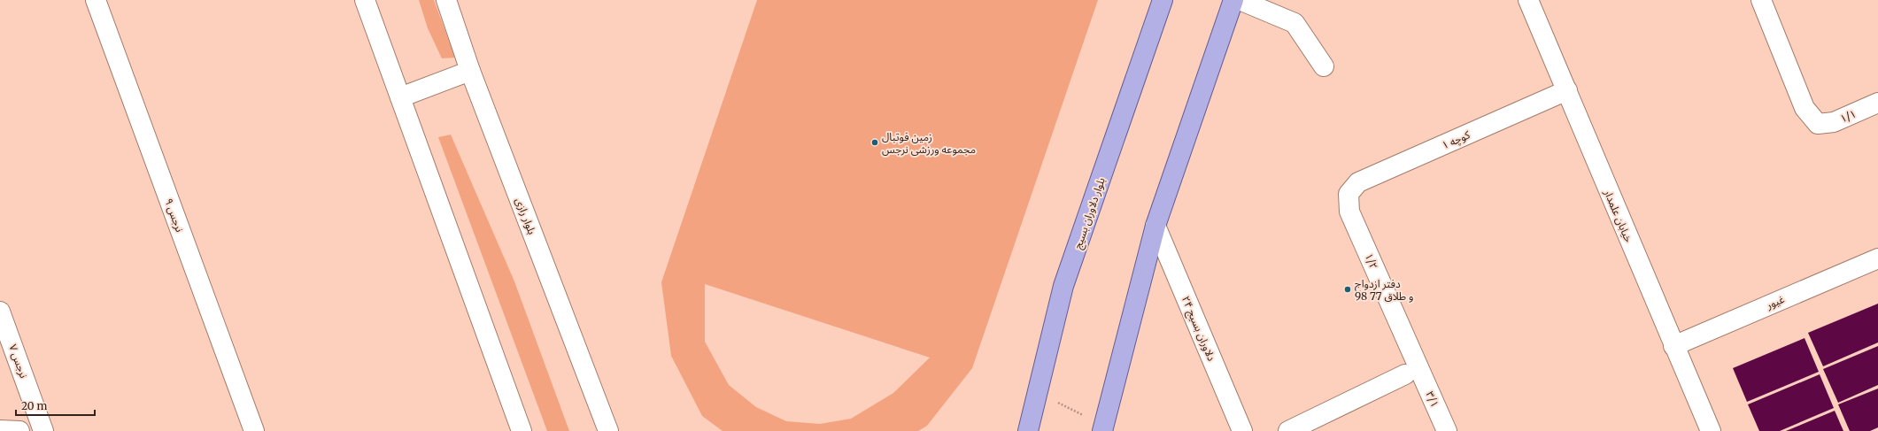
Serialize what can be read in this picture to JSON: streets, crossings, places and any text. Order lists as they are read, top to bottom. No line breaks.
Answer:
{"streets":{"main road":["بلوار دلاوران بسیج"],"street":["۱/۱","کوچه ۱","نرجس ۹","بلوار رازی","خیابان علمدار","۱/۲","غیور","دلاوران بسیج ۲۴","نرجس ۷","۳/۱"]},"crossings":[["کوچه ۱","خیابان علمدار"],["کوچه ۱","۱/۲"],["خیابان علمدار","غیور"],["۱/۲","۳/۱"]],"places":["زمین فوتبال مجموعه ورزشی نرجس","دفتر ازدواج 98 و طلاق 77"],"scale_bar":"20 m"}
